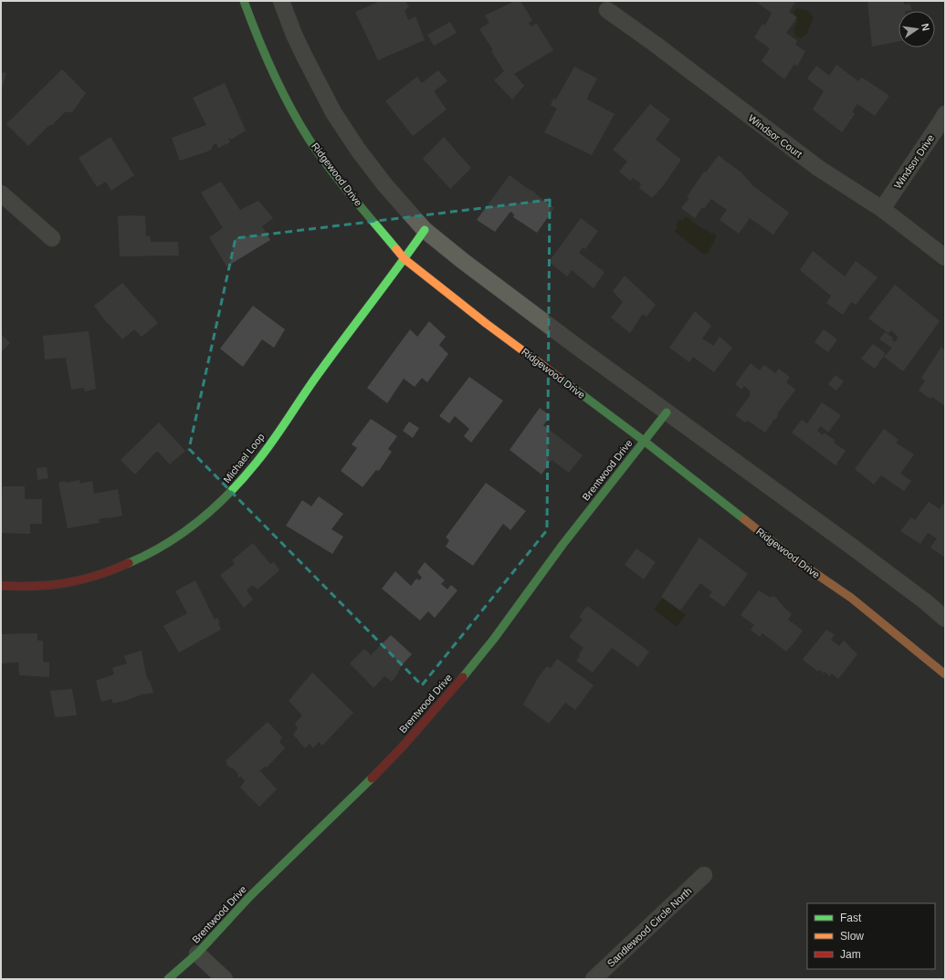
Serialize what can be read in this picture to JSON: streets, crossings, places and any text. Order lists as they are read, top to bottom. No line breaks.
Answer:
{"streets":{"street":["Windsor Court","Windsor Drive","Ridgewood Drive","Michael Loop","Brentwood Drive","Sandlewood Circle North"]},"crossings":[["Windsor Court","Windsor Drive"],["Ridgewood Drive","Michael Loop"],["Ridgewood Drive","Brentwood Drive"]],"legend":["Fast","Slow","Jam"],"north":"right"}
